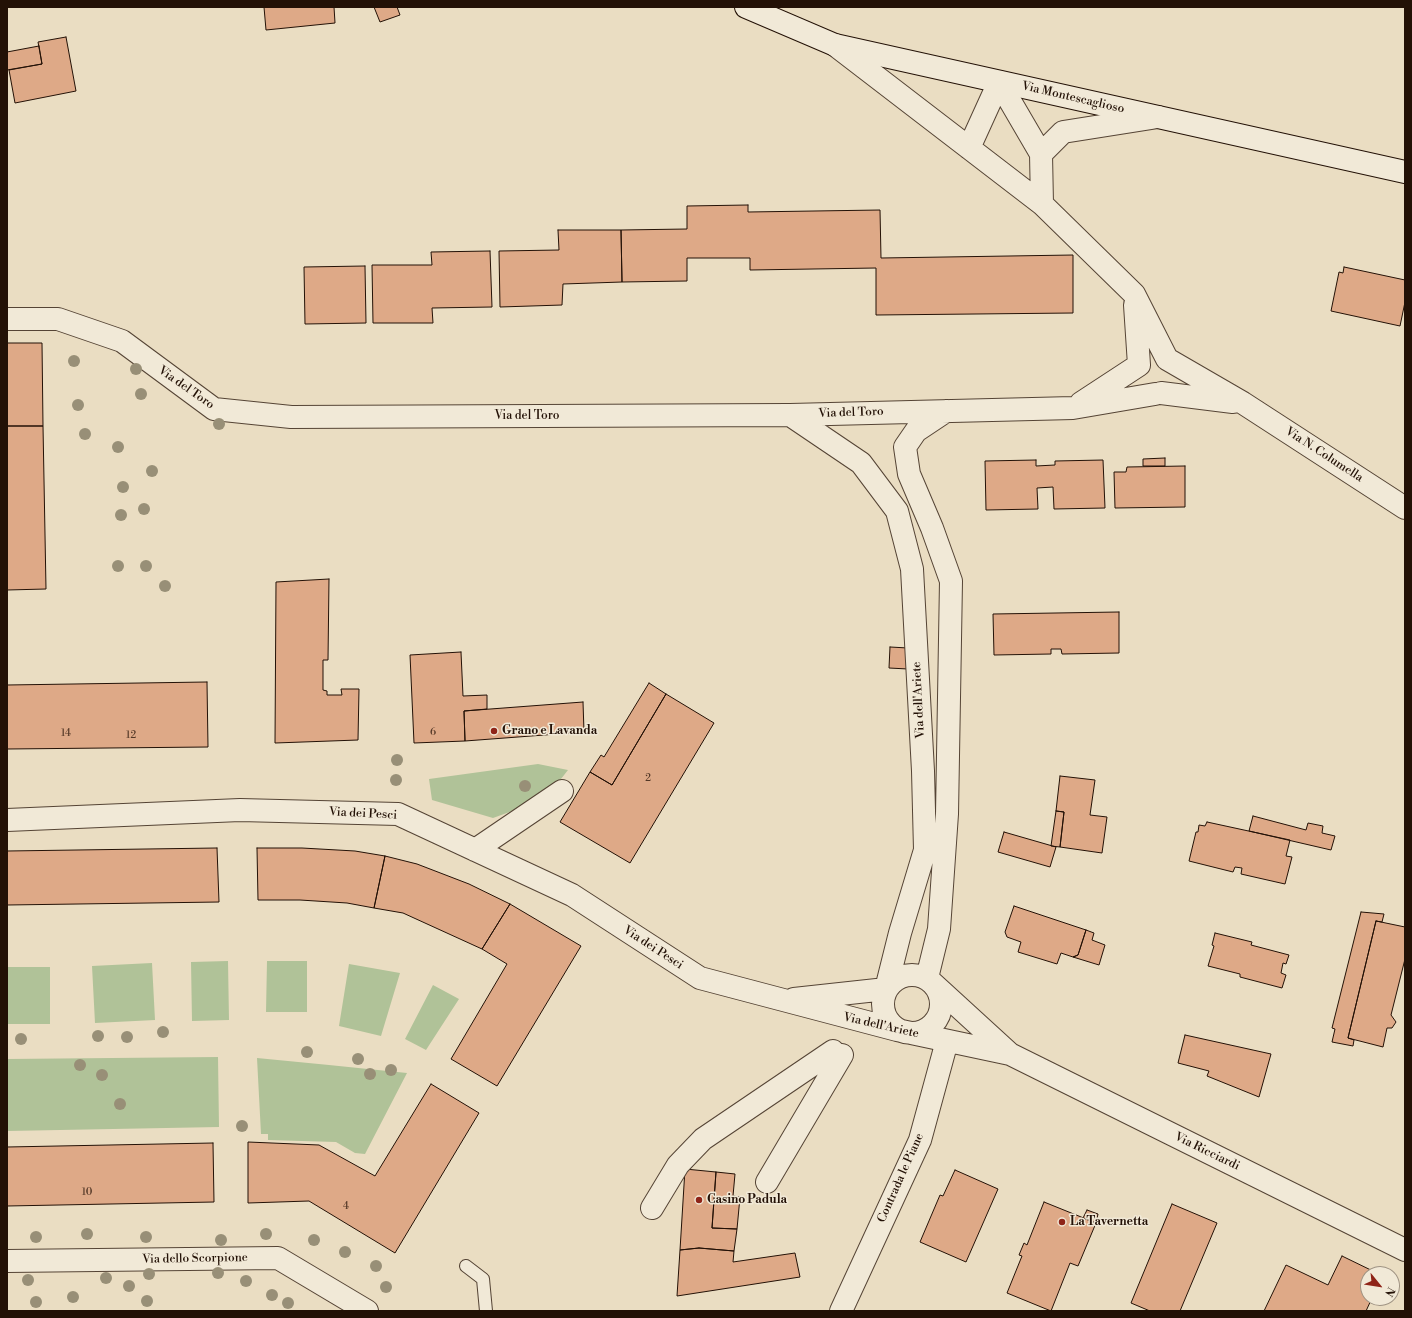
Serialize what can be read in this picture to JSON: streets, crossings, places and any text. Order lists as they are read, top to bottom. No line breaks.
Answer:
{"streets":{"street":["Via Montescaglioso","Via del Toro","Via N. Columella","Via dell'Ariete","Via dei Pesci","Via Ricciardi","Contrada le Piane","Via dello Scorpione"]},"crossings":[["Via del Toro","Via N. Columella"],["Via del Toro","Via dell'Ariete"],["Via dell'Ariete","Via dei Pesci"],["Via dell'Ariete","Via Ricciardi"],["Via dell'Ariete","Contrada le Piane"]],"places":["Grano e Lavanda","Casino Padula","La Tavernetta"],"house_numbers":["6","14","12","2","10","4"],"north":"bottom right"}
